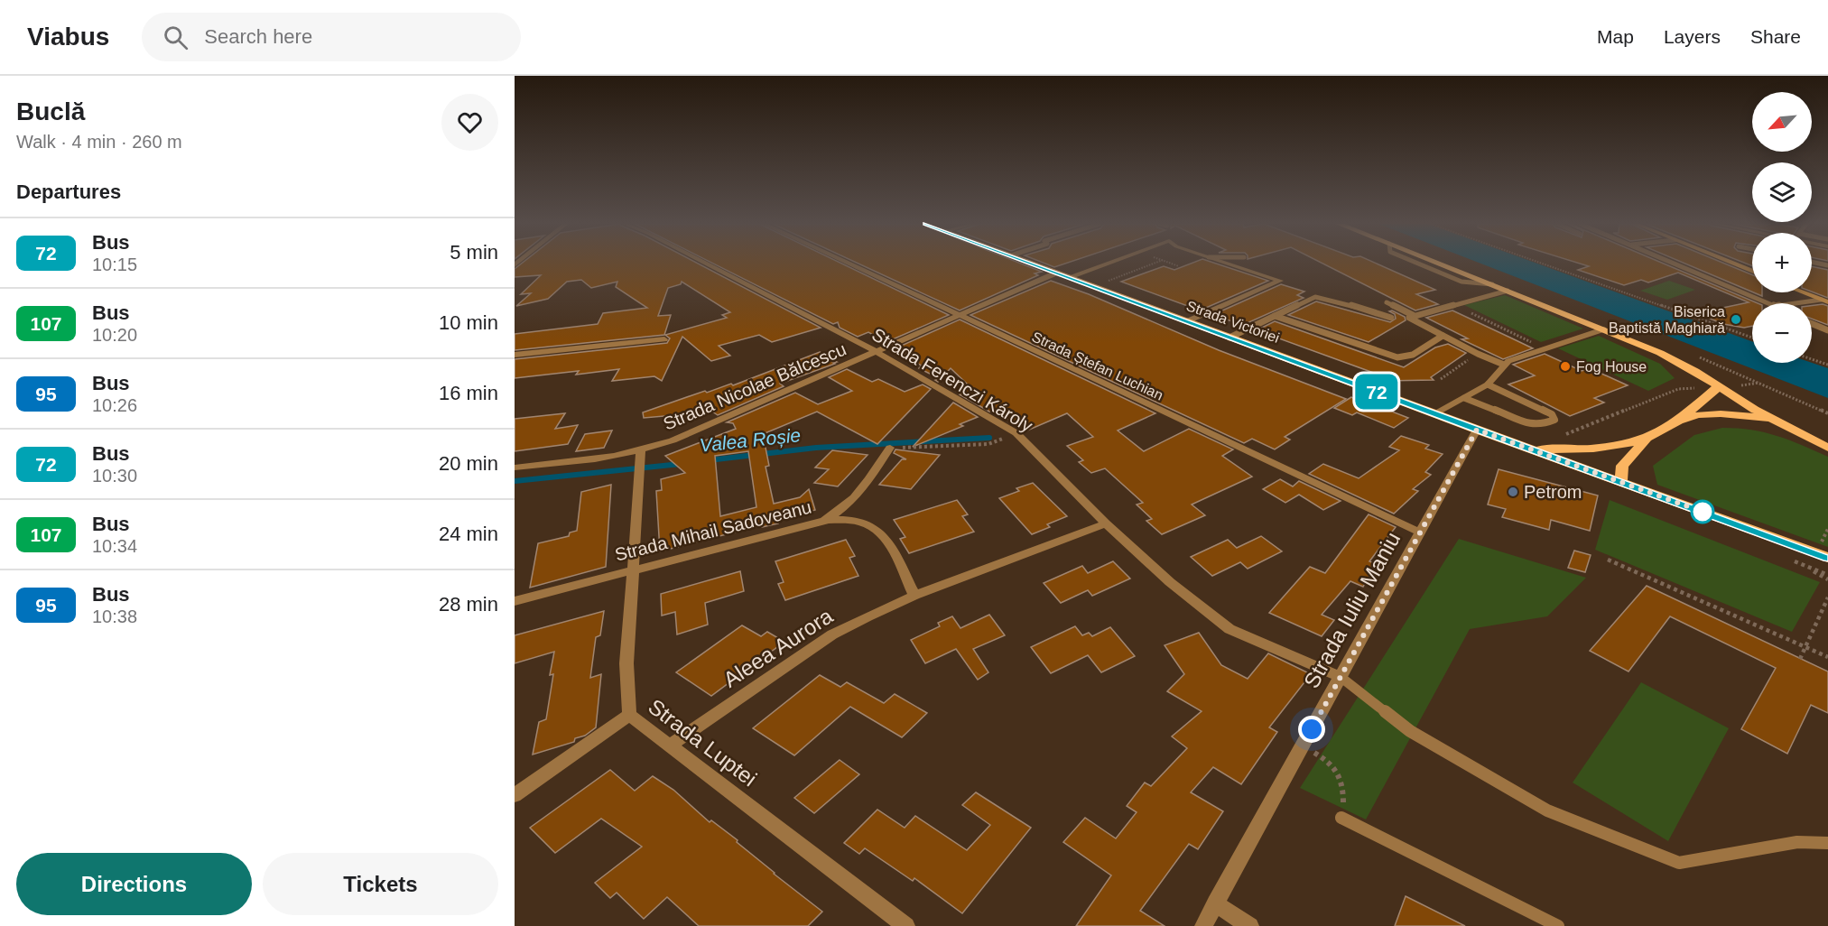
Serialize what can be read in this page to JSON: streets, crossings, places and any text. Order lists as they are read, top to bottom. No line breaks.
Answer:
{"streets":{"main road":["Strada Victoriei"],"street":["Strada Ștefan Luchian","Strada Ferenczi Károly","Strada Nicolae Bălcescu","Strada Mihail Sadoveanu","Strada Iuliu Maniu","Aleea Aurora","Strada Luptei"]},"crossings":[["Strada Victoriei","Strada Nicolae Bălcescu"],["Strada Victoriei","Strada Iuliu Maniu"],["Strada Ștefan Luchian","Strada Nicolae Bălcescu"],["Strada Ștefan Luchian","Strada Iuliu Maniu"],["Strada Ferenczi Károly","Strada Nicolae Bălcescu"],["Strada Ferenczi Károly","Strada Iuliu Maniu"],["Strada Ferenczi Károly","Aleea Aurora"],["Strada Nicolae Bălcescu","Strada Luptei"],["Strada Mihail Sadoveanu","Strada Luptei"],["Aleea Aurora","Strada Luptei"]],"water":["Valea Roșie"],"places":["Biserica Baptistă Maghiară","Fog House","Petrom"],"lines":["bus line 72"],"north":"bottom left","page":{"header":"Viabus","search":"Search here","nav":["Map","Layers","Share"],"heading":[["Buclă","Walk · 4 min · 260 m"],"Departures"],"on_map":"72","map_buttons":["+","−"],"list":[{"mark":"72","name":"Bus","note":"10:15","value":"5 min"},{"mark":"107","name":"Bus","note":"10:20","value":"10 min"},{"mark":"95","name":"Bus","note":"10:26","value":"16 min"},{"mark":"72","name":"Bus","note":"10:30","value":"20 min"},{"mark":"107","name":"Bus","note":"10:34","value":"24 min"},{"mark":"95","name":"Bus","note":"10:38","value":"28 min"}],"buttons":["Directions","Tickets"]}}
